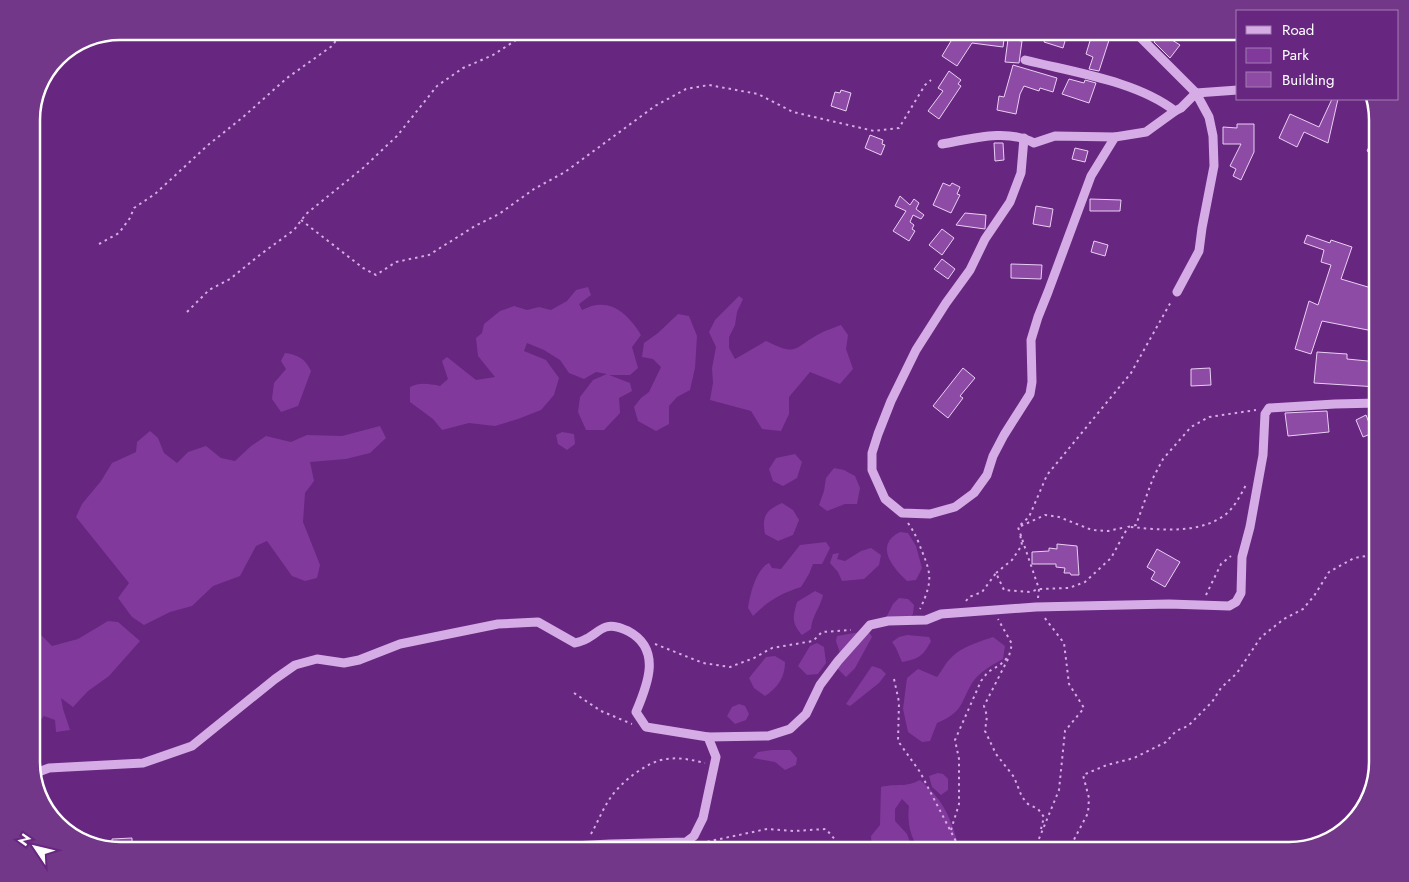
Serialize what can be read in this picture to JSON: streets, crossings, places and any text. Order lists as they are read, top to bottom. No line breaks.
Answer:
{"legend":["Road","Park","Building"],"north":"top left"}
